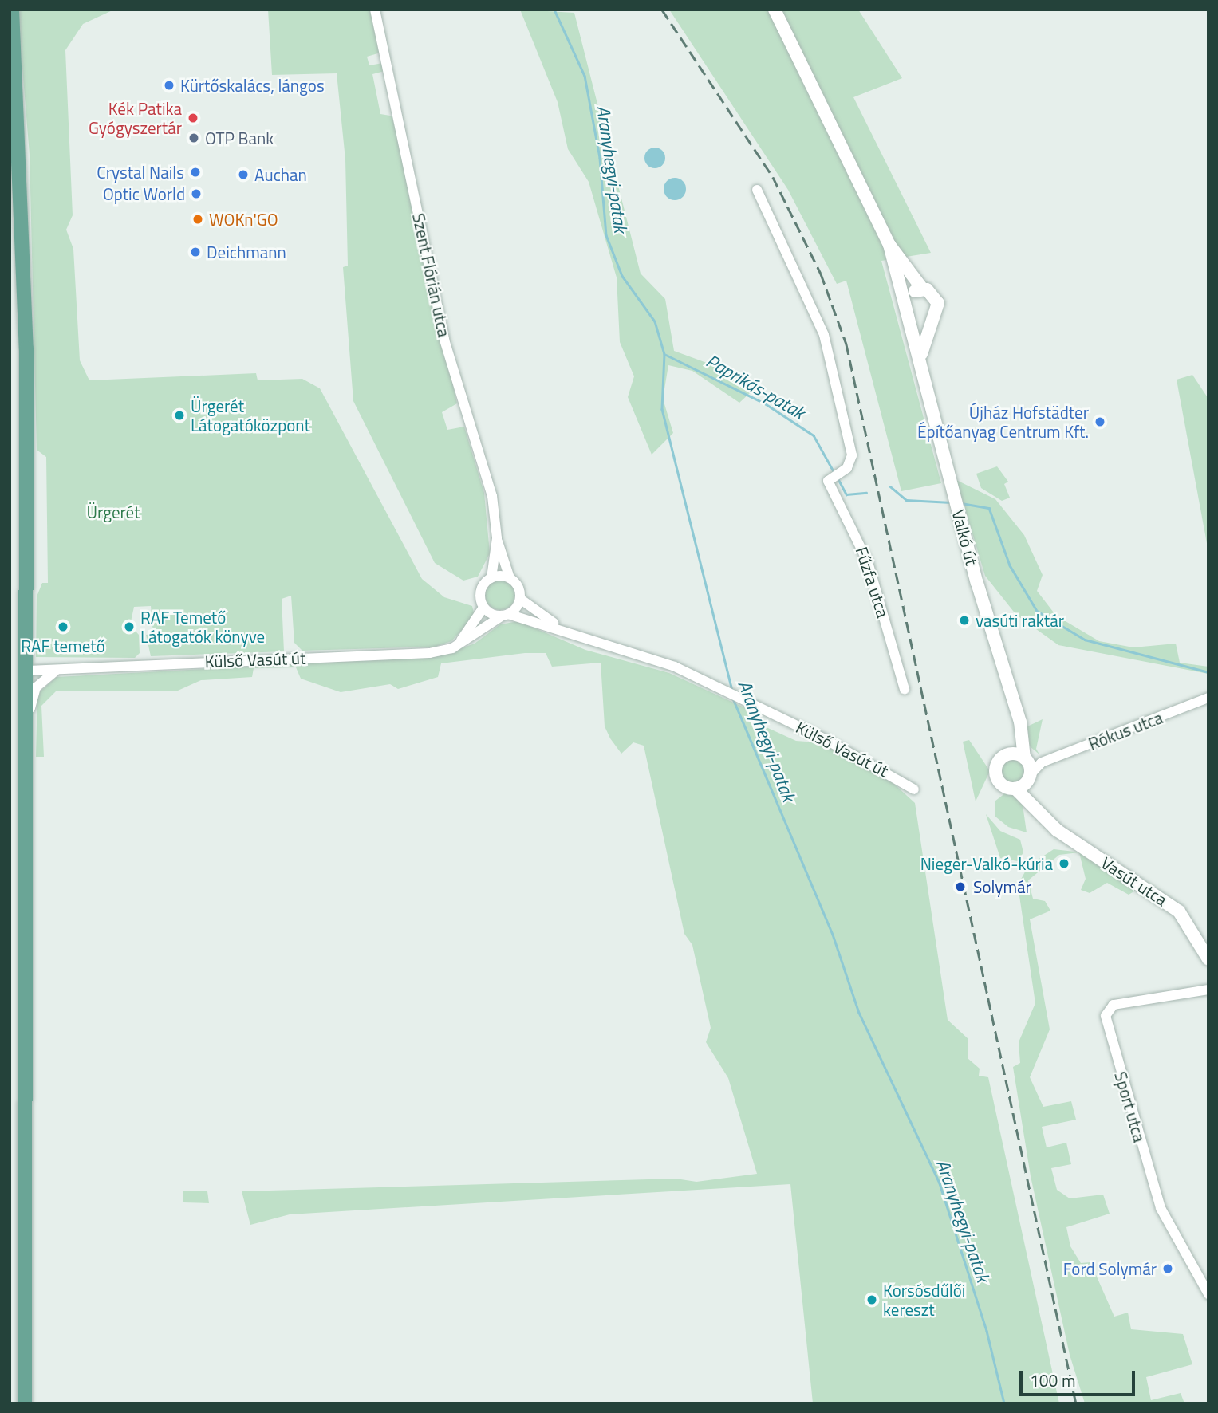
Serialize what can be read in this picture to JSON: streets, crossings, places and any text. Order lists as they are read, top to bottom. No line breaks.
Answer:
{"streets":{"street":["Szent Flórián utca","Valkó út","Fűzfa utca","Külső Vasút út","Rókus utca","Vasút utca","Sport utca"]},"crossings":[["Szent Flórián utca","Külső Vasút út"],["Valkó út","Rókus utca"],["Valkó út","Vasút utca"],["Rókus utca","Vasút utca"]],"water":["Aranyhegyi-patak","Paprikás-patak"],"parks":["Ürgerét"],"places":["Kürtőskalács, lángos","Kék Patika Gyógyszertár","OTP Bank","Crystal Nails","Auchan","Optic World","WOKn'GO","Deichmann","Ürgerét Látogatóközpont","Újház Hofstädter Építőanyag Centrum Kft.","vasúti raktár","RAF temető","RAF Temető Látogatók könyve","Nieger-Valkó-kúria","Solymár","Ford Solymár","Korsósdűlői kereszt"],"scale_bar":"100 m"}
